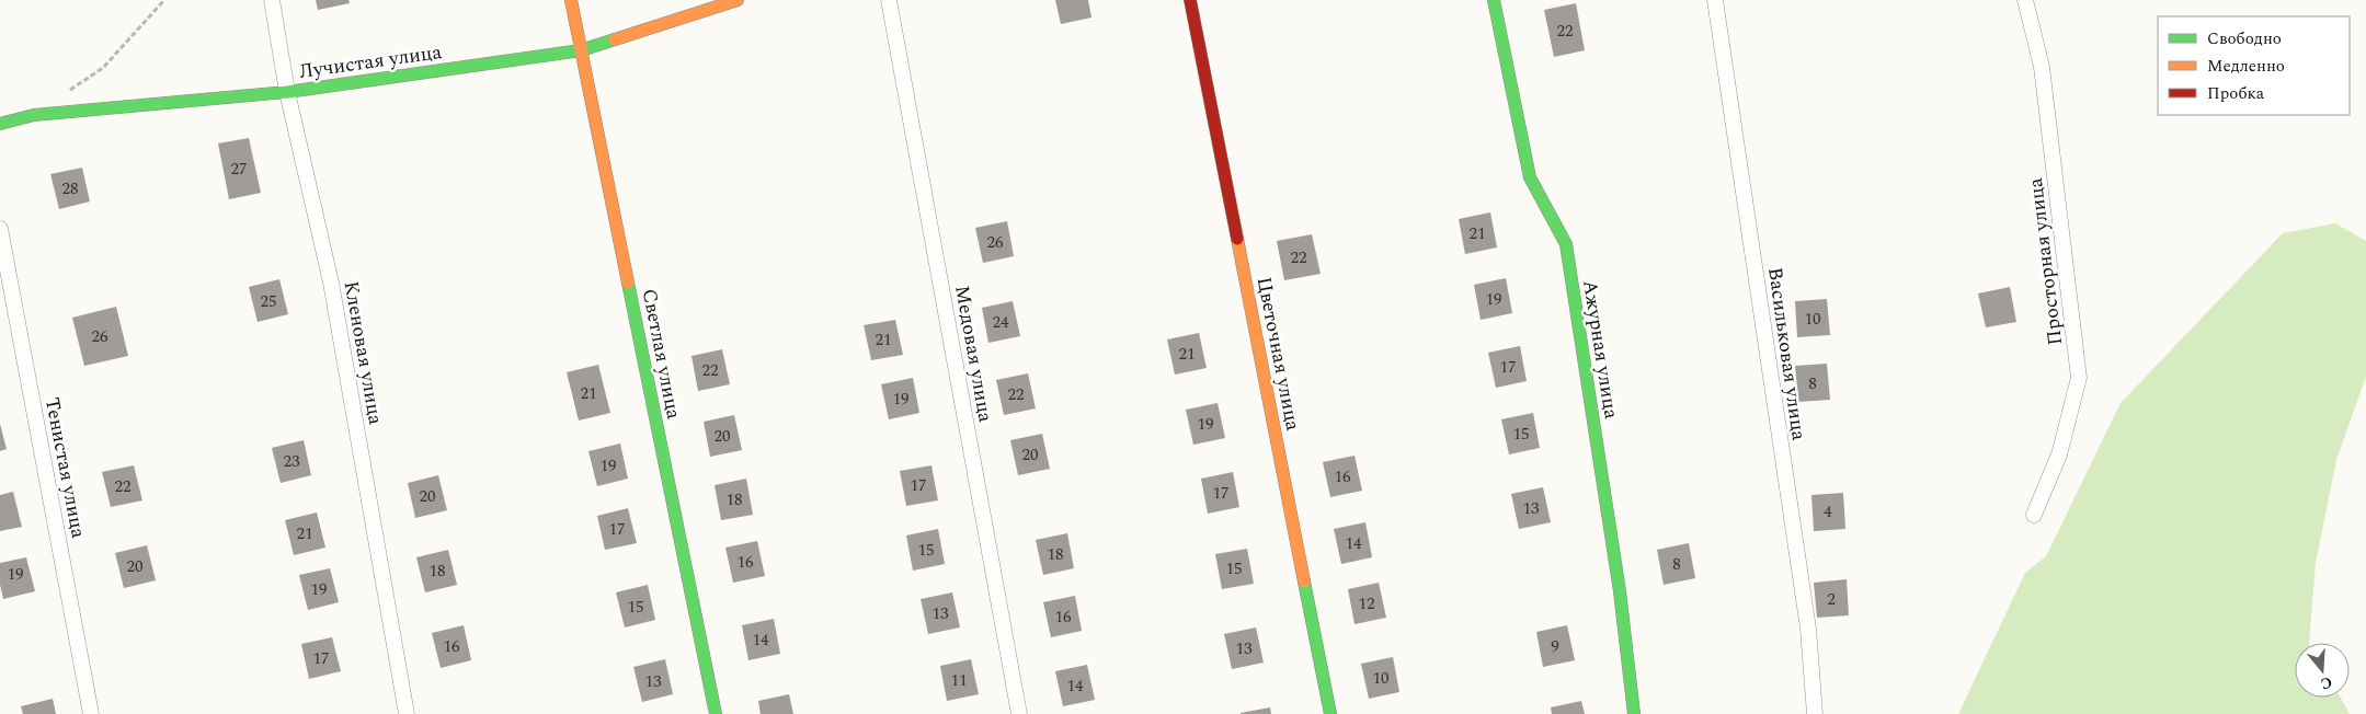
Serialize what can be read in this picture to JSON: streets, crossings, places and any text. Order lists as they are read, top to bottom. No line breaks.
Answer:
{"streets":{"street":["Лучистая улица","Просторная улица","Ажурная улица","Кленовая улица","Светлая улица","Медовая улица","Цветочная улица","Васильковая улица","Тенистая улица"]},"crossings":[["Лучистая улица","Кленовая улица"],["Лучистая улица","Светлая улица"]],"house_numbers":["22","27","28","21","26","22","19","25","10","24","26","21","21","17","22","8","21","22","19","19","15","20","20","23","19","16","17","22","17","20","18","13","4","17","21","14","15","18","16","8","20","15","18","19","19","2","12","15","13","16","14","16","9","13","17","10","11","13","14"],"legend":["Свободно","Медленно","Пробка"],"north":"bottom"}
